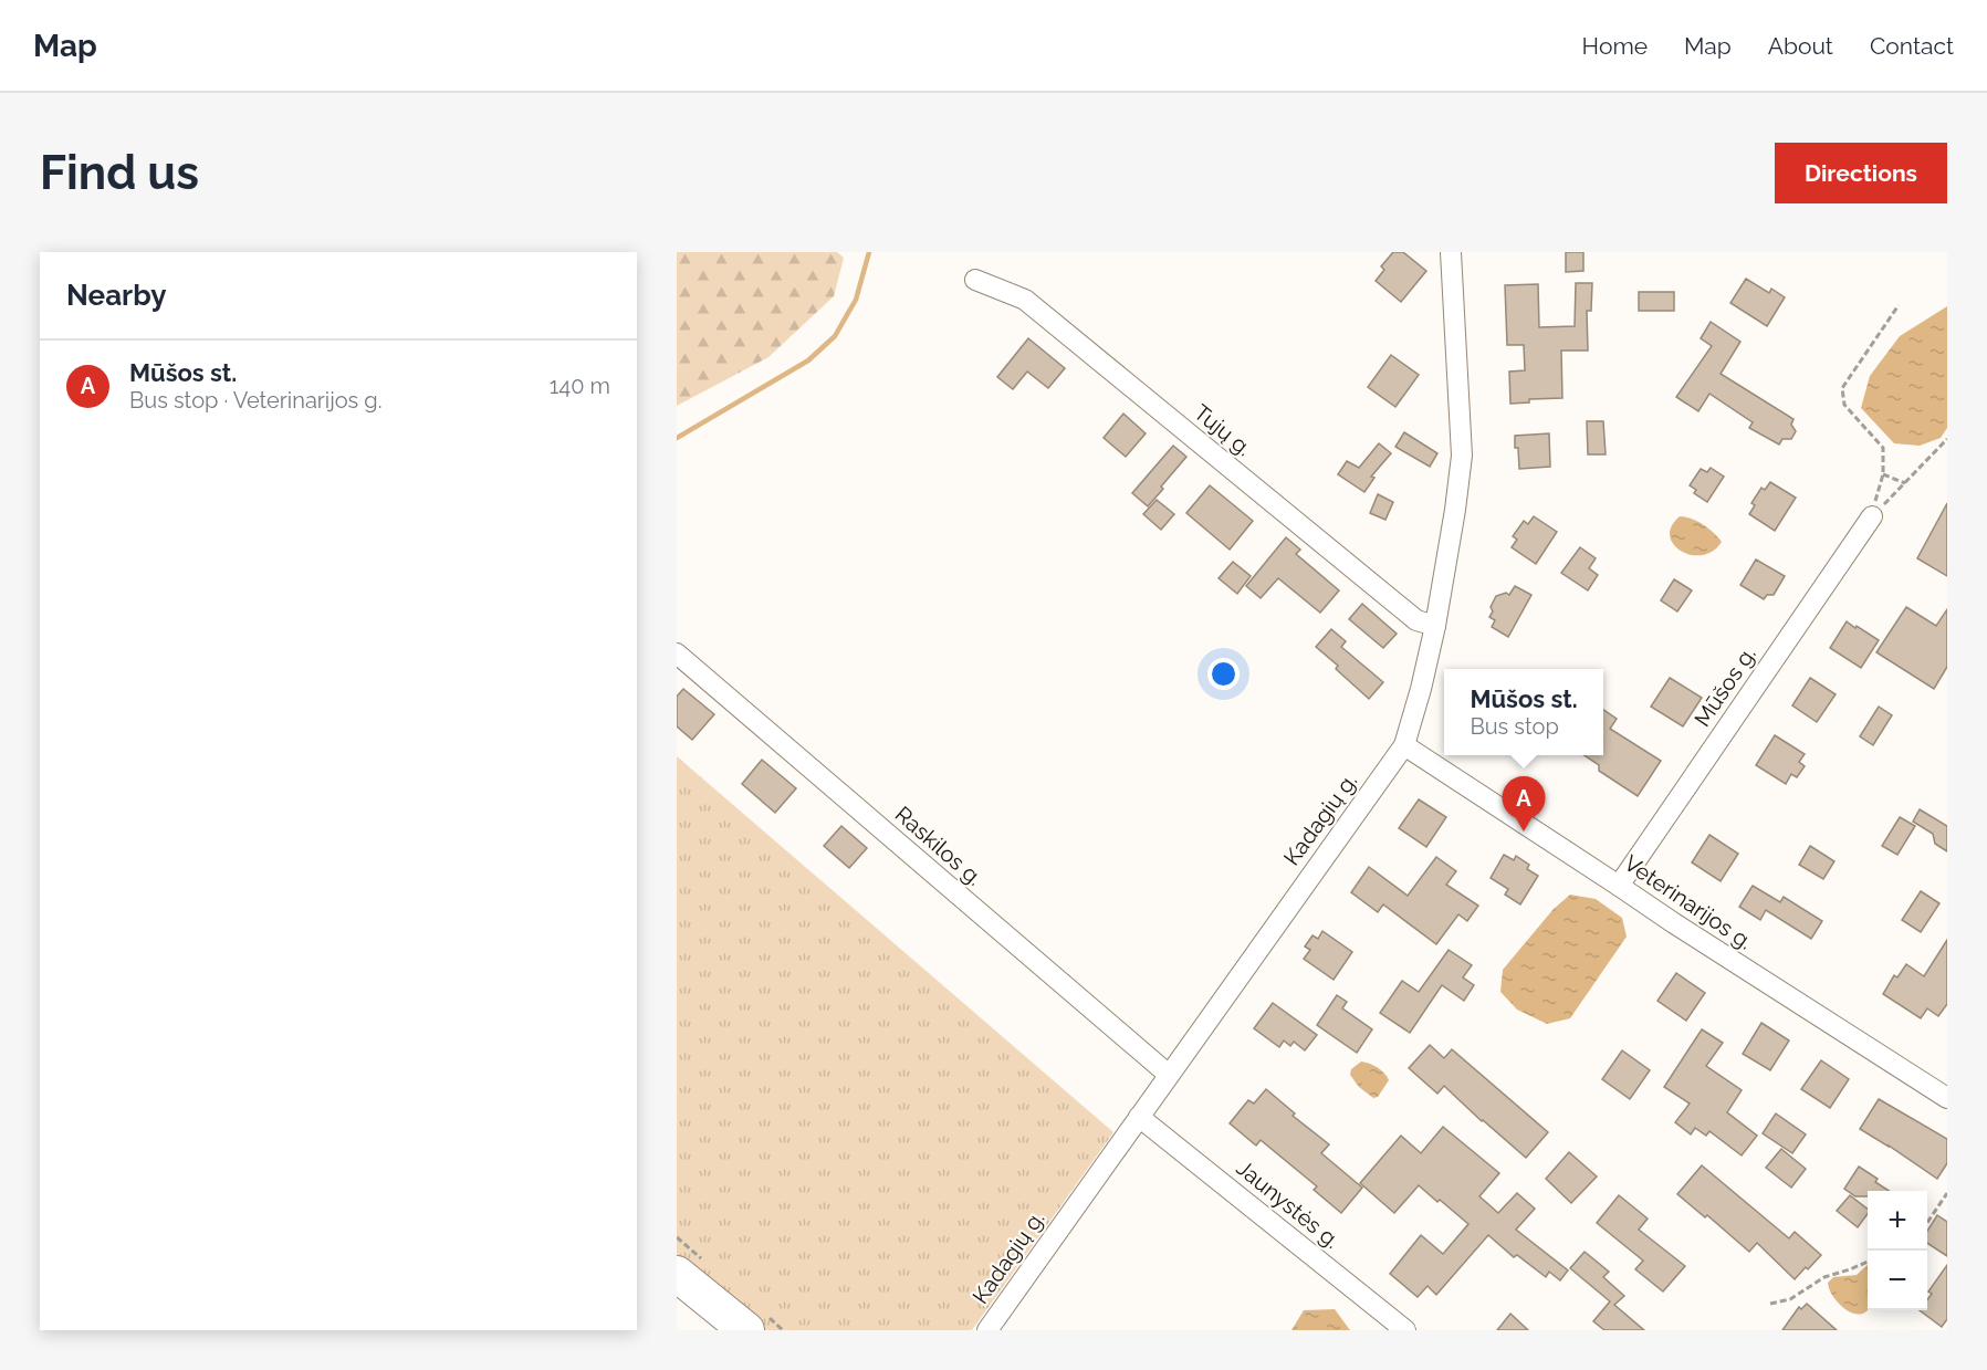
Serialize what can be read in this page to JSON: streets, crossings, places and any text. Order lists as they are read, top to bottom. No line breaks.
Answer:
{"streets":{"street":["Tujų g.","Mūšos g.","Kadagių g.","Raskilos g.","Veterinarijos g.","Jaunystės g."]},"crossings":[["Tujų g.","Kadagių g."],["Mūšos g.","Veterinarijos g."],["Kadagių g.","Raskilos g."],["Kadagių g.","Veterinarijos g."],["Kadagių g.","Jaunystės g."]],"page":{"header":"Map","nav":["Home","Map","About","Contact"],"buttons":"Directions","title":"Find us","heading":"Nearby","list":[{"mark":"A","name":"Mūšos st.","note":"Bus stop · Veterinarijos g.","value":"140 m"}],"popup":["Mūšos st.","Bus stop"],"pins":"A","map_buttons":["+","−"]}}
